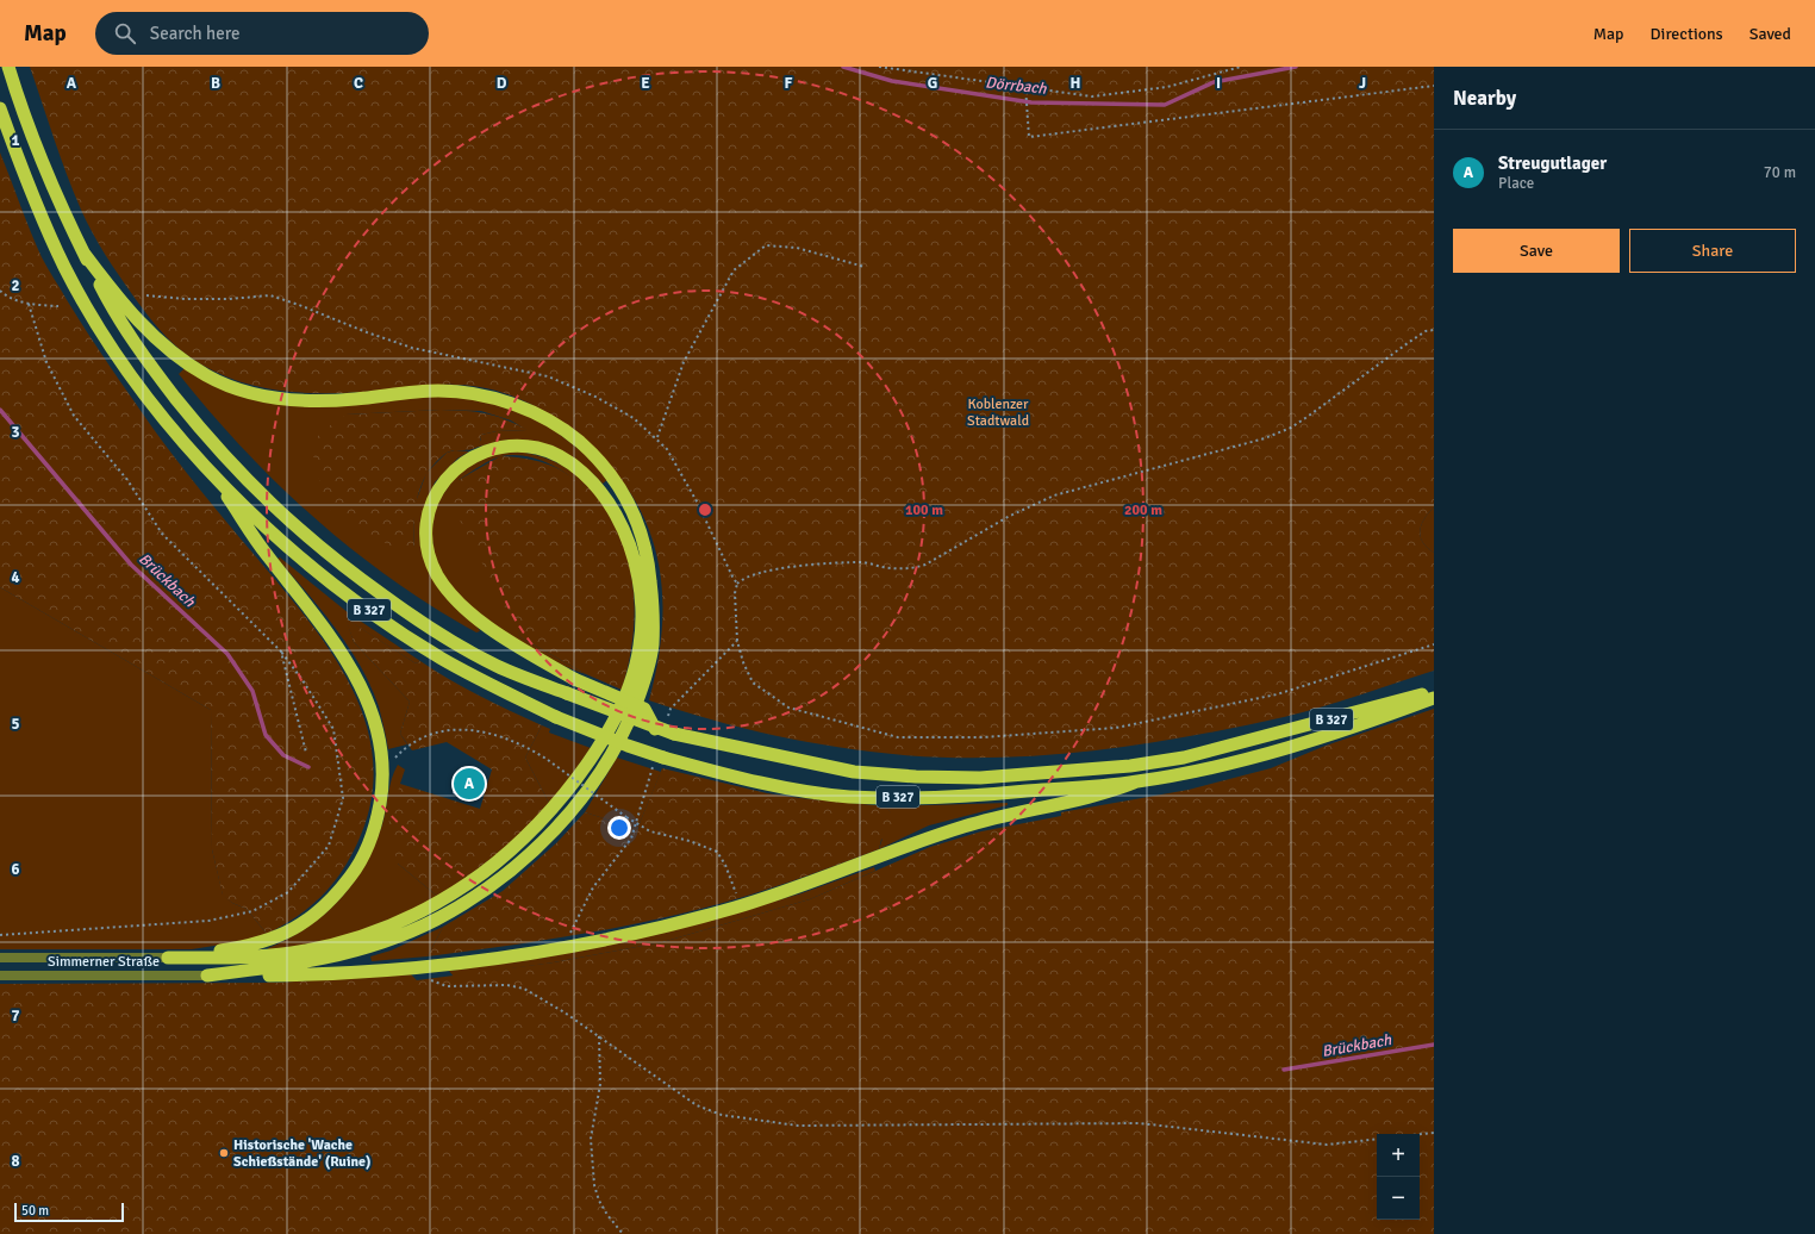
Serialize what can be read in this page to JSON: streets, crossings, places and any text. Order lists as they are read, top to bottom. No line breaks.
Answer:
{"streets":{"highway":["B 327"],"street":["Simmerner Straße"]},"water":["Dörrbach","Brückbach"],"parks":["Koblenzer Stadtwald"],"places":["Historische 'Wache Schießstände' (Ruine)"],"scale_bar":"50 m","page":{"header":"Map","search":"Search here","nav":["Map","Directions","Saved"],"heading":"Nearby","list":[{"mark":"A","name":"Streugutlager","note":"Place","value":"70 m"}],"buttons":["Save","Share"],"pins":"A","map_buttons":["+","−"],"scale":"50 m"},"grid":{"columns":["A","B","C","D","E","F","G","H","I","J"],"rows":["1","2","3","4","5","6","7","8"]},"rings":["100 m","200 m"]}
